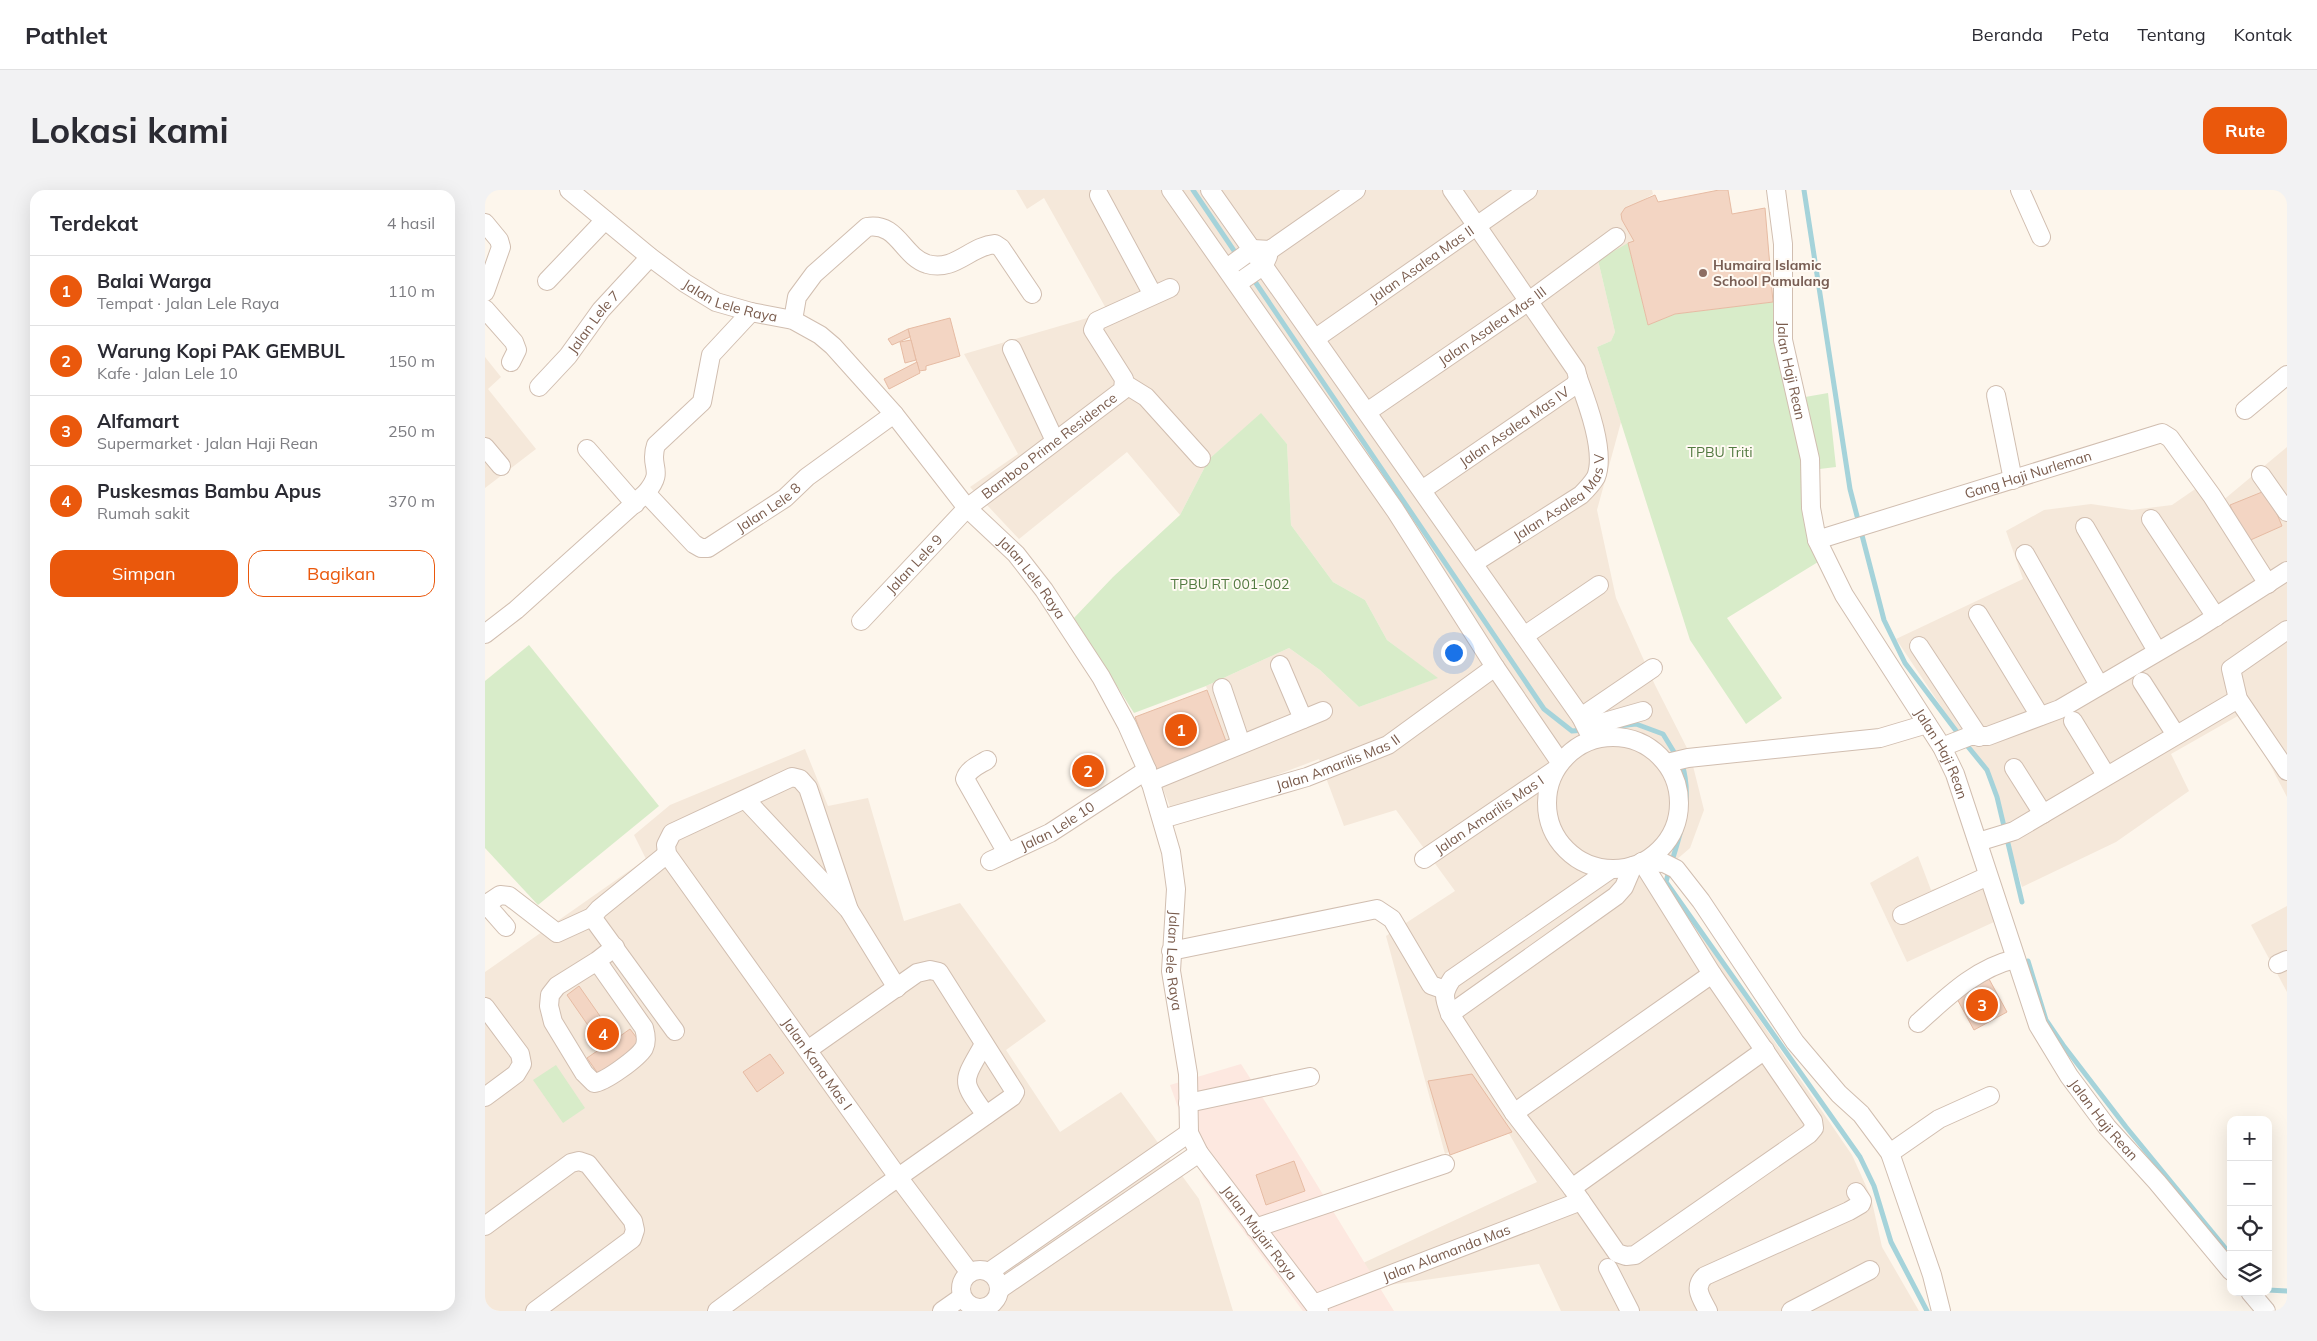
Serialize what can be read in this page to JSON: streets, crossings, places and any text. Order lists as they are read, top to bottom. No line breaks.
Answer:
{"streets":{"street":["Jalan Asalea Mas II","Jalan Lele Raya","Jalan Lele 7","Jalan Asalea Mas III","Jalan Haji Rean","Jalan Asalea Mas IV","Bamboo Prime Residence","Gang Haji Nurleman","Jalan Asalea Mas V","Jalan Lele 8","Jalan Lele 9","Jalan Amarilis Mas II","Jalan Amarilis Mas I","Jalan Lele 10","Jalan Kana Mas I","Jalan Mujair Raya","Jalan Alamanda Mas"]},"crossings":[["Jalan Asalea Mas II","Jalan Asalea Mas IV"],["Jalan Lele Raya","Jalan Lele 7"],["Jalan Lele Raya","Bamboo Prime Residence"],["Jalan Lele Raya","Jalan Lele 8"],["Jalan Lele Raya","Jalan Lele 9"],["Jalan Lele Raya","Jalan Amarilis Mas II"],["Jalan Lele Raya","Jalan Lele 10"],["Jalan Lele Raya","Jalan Mujair Raya"],["Jalan Asalea Mas III","Jalan Asalea Mas IV"],["Jalan Haji Rean","Gang Haji Nurleman"],["Jalan Asalea Mas IV","Jalan Asalea Mas V"],["Bamboo Prime Residence","Jalan Lele 9"],["Jalan Mujair Raya","Jalan Alamanda Mas"]],"parks":["TPBU Triti","TPBU RT 001-002"],"places":["Humaira Islamic School Pamulang"],"page":{"header":"Pathlet","nav":["Beranda","Peta","Tentang","Kontak"],"buttons":["Rute",["Simpan","Bagikan"]],"title":"Lokasi kami","heading":["Terdekat","4 hasil"],"list":[{"mark":"1","name":"Balai Warga","note":"Tempat · Jalan Lele Raya","value":"110 m"},{"mark":"2","name":"Warung Kopi PAK GEMBUL","note":"Kafe · Jalan Lele 10","value":"150 m"},{"mark":"3","name":"Alfamart","note":"Supermarket · Jalan Haji Rean","value":"250 m"},{"mark":"4","name":"Puskesmas Bambu Apus","note":"Rumah sakit","value":"370 m"}],"pins":["1","2","3","4"],"map_buttons":["+","−"]}}
